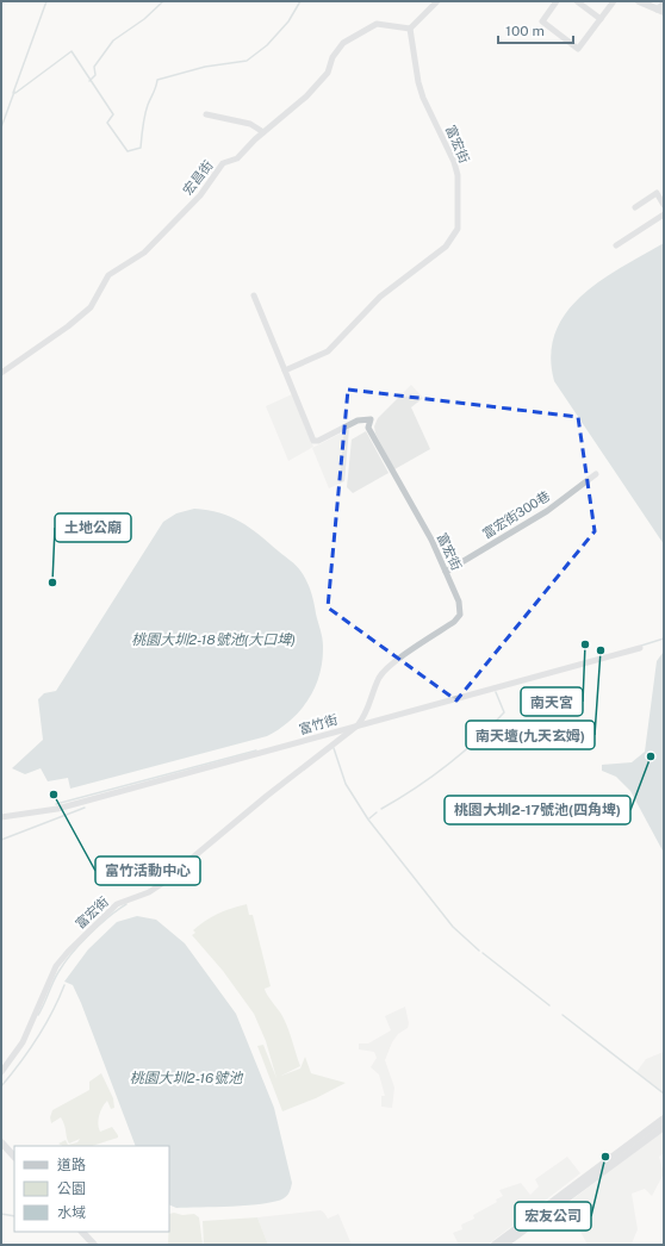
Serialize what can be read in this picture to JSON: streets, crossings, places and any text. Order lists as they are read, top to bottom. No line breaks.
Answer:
{"streets":{"street":["富宏街","宏昌街","富宏街300巷","富竹街"]},"crossings":[["富宏街","宏昌街"],["富宏街","富宏街300巷"],["富宏街","富竹街"]],"water":["桃園大圳2-18號池(大口埤)","桃園大圳2-16號池"],"places":["土地公廟","南天宮","南天壇(九天玄姆)","桃園大圳2-17號池(四角埤)","富竹活動中心","宏友公司"],"legend":["道路","公園","水域"],"scale_bar":"100 m"}
